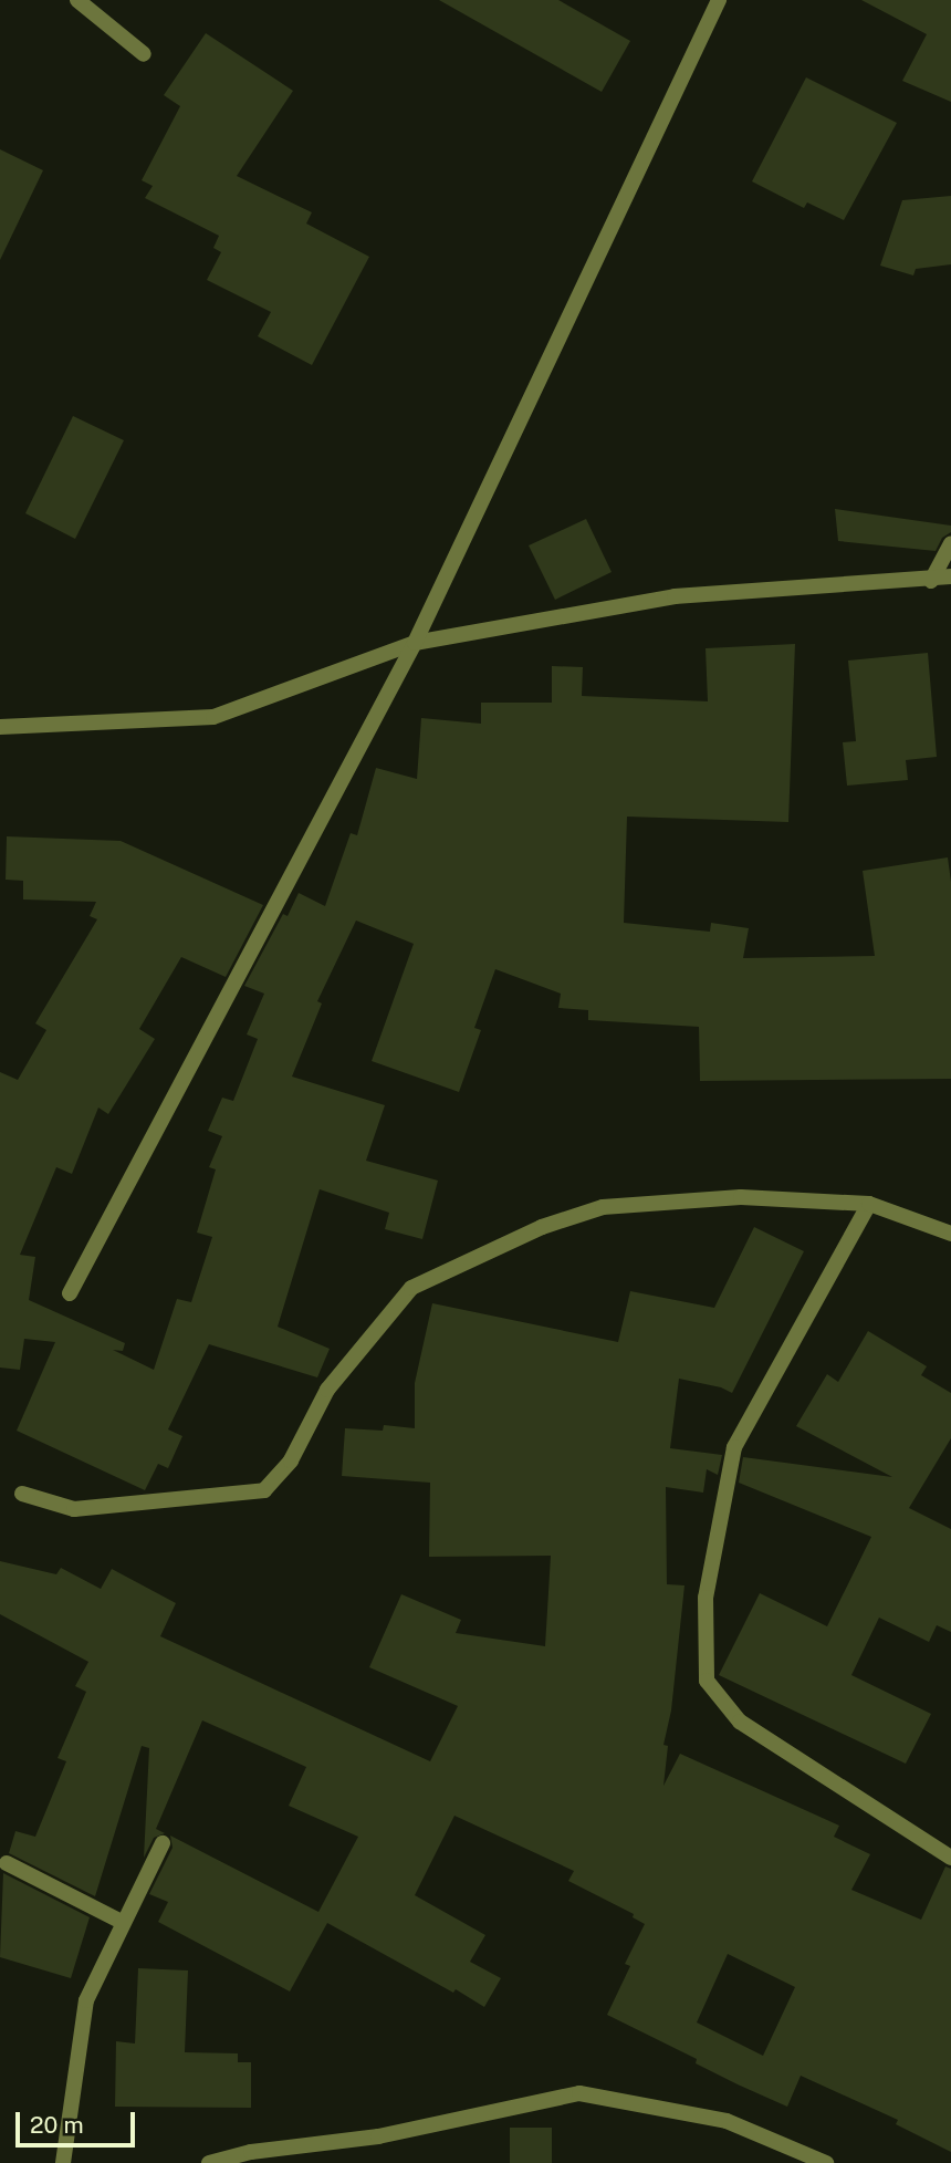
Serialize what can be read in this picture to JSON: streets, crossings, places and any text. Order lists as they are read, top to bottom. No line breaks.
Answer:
{"scale_bar":"20 m"}
